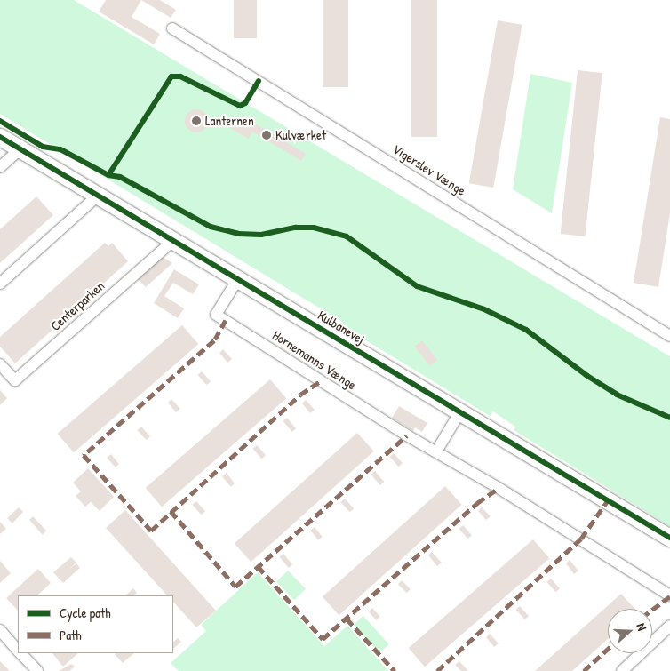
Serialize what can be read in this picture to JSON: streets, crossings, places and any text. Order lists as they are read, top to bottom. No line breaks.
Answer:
{"streets":{"street":["Vigerslev Vænge","Centerparken","Kulbanevej","Hornemanns Vænge"]},"crossings":[["Centerparken","Kulbanevej"],["Kulbanevej","Hornemanns Vænge"]],"places":["Lanternen","Kulværket"],"legend":["Cycle path","Path"],"north":"right"}
